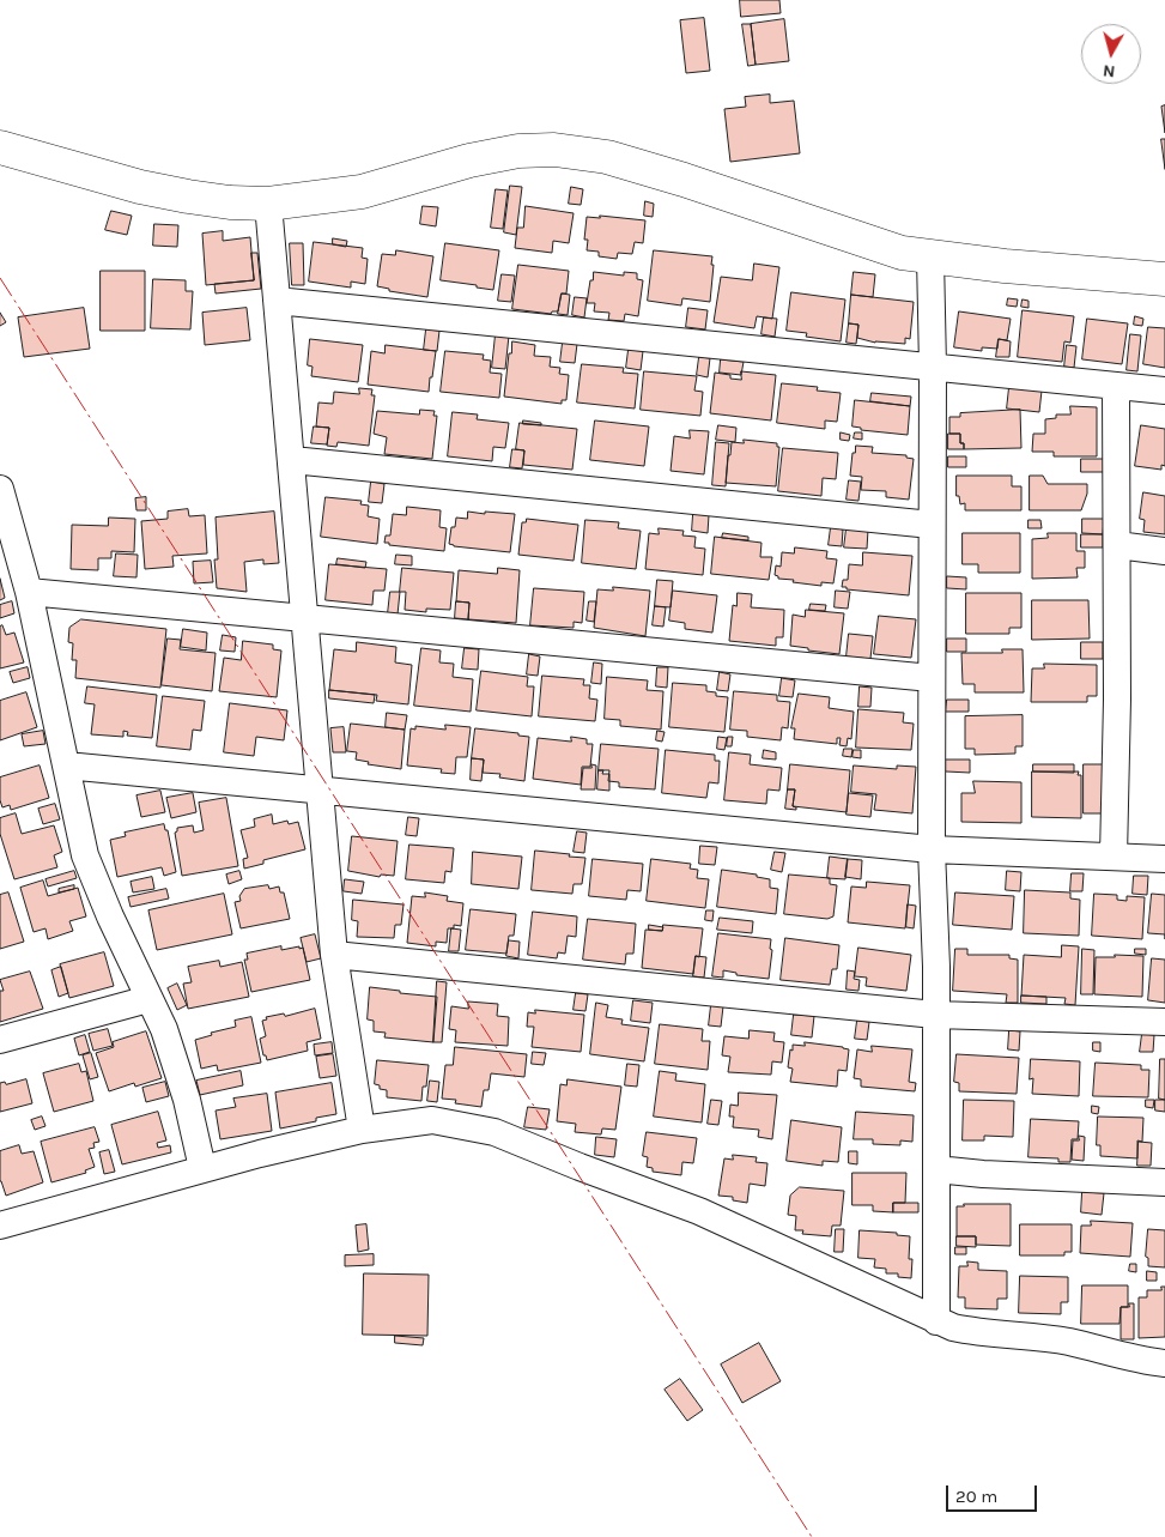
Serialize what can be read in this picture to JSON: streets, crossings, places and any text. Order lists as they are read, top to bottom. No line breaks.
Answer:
{"scale_bar":"20 m","north":"bottom"}
